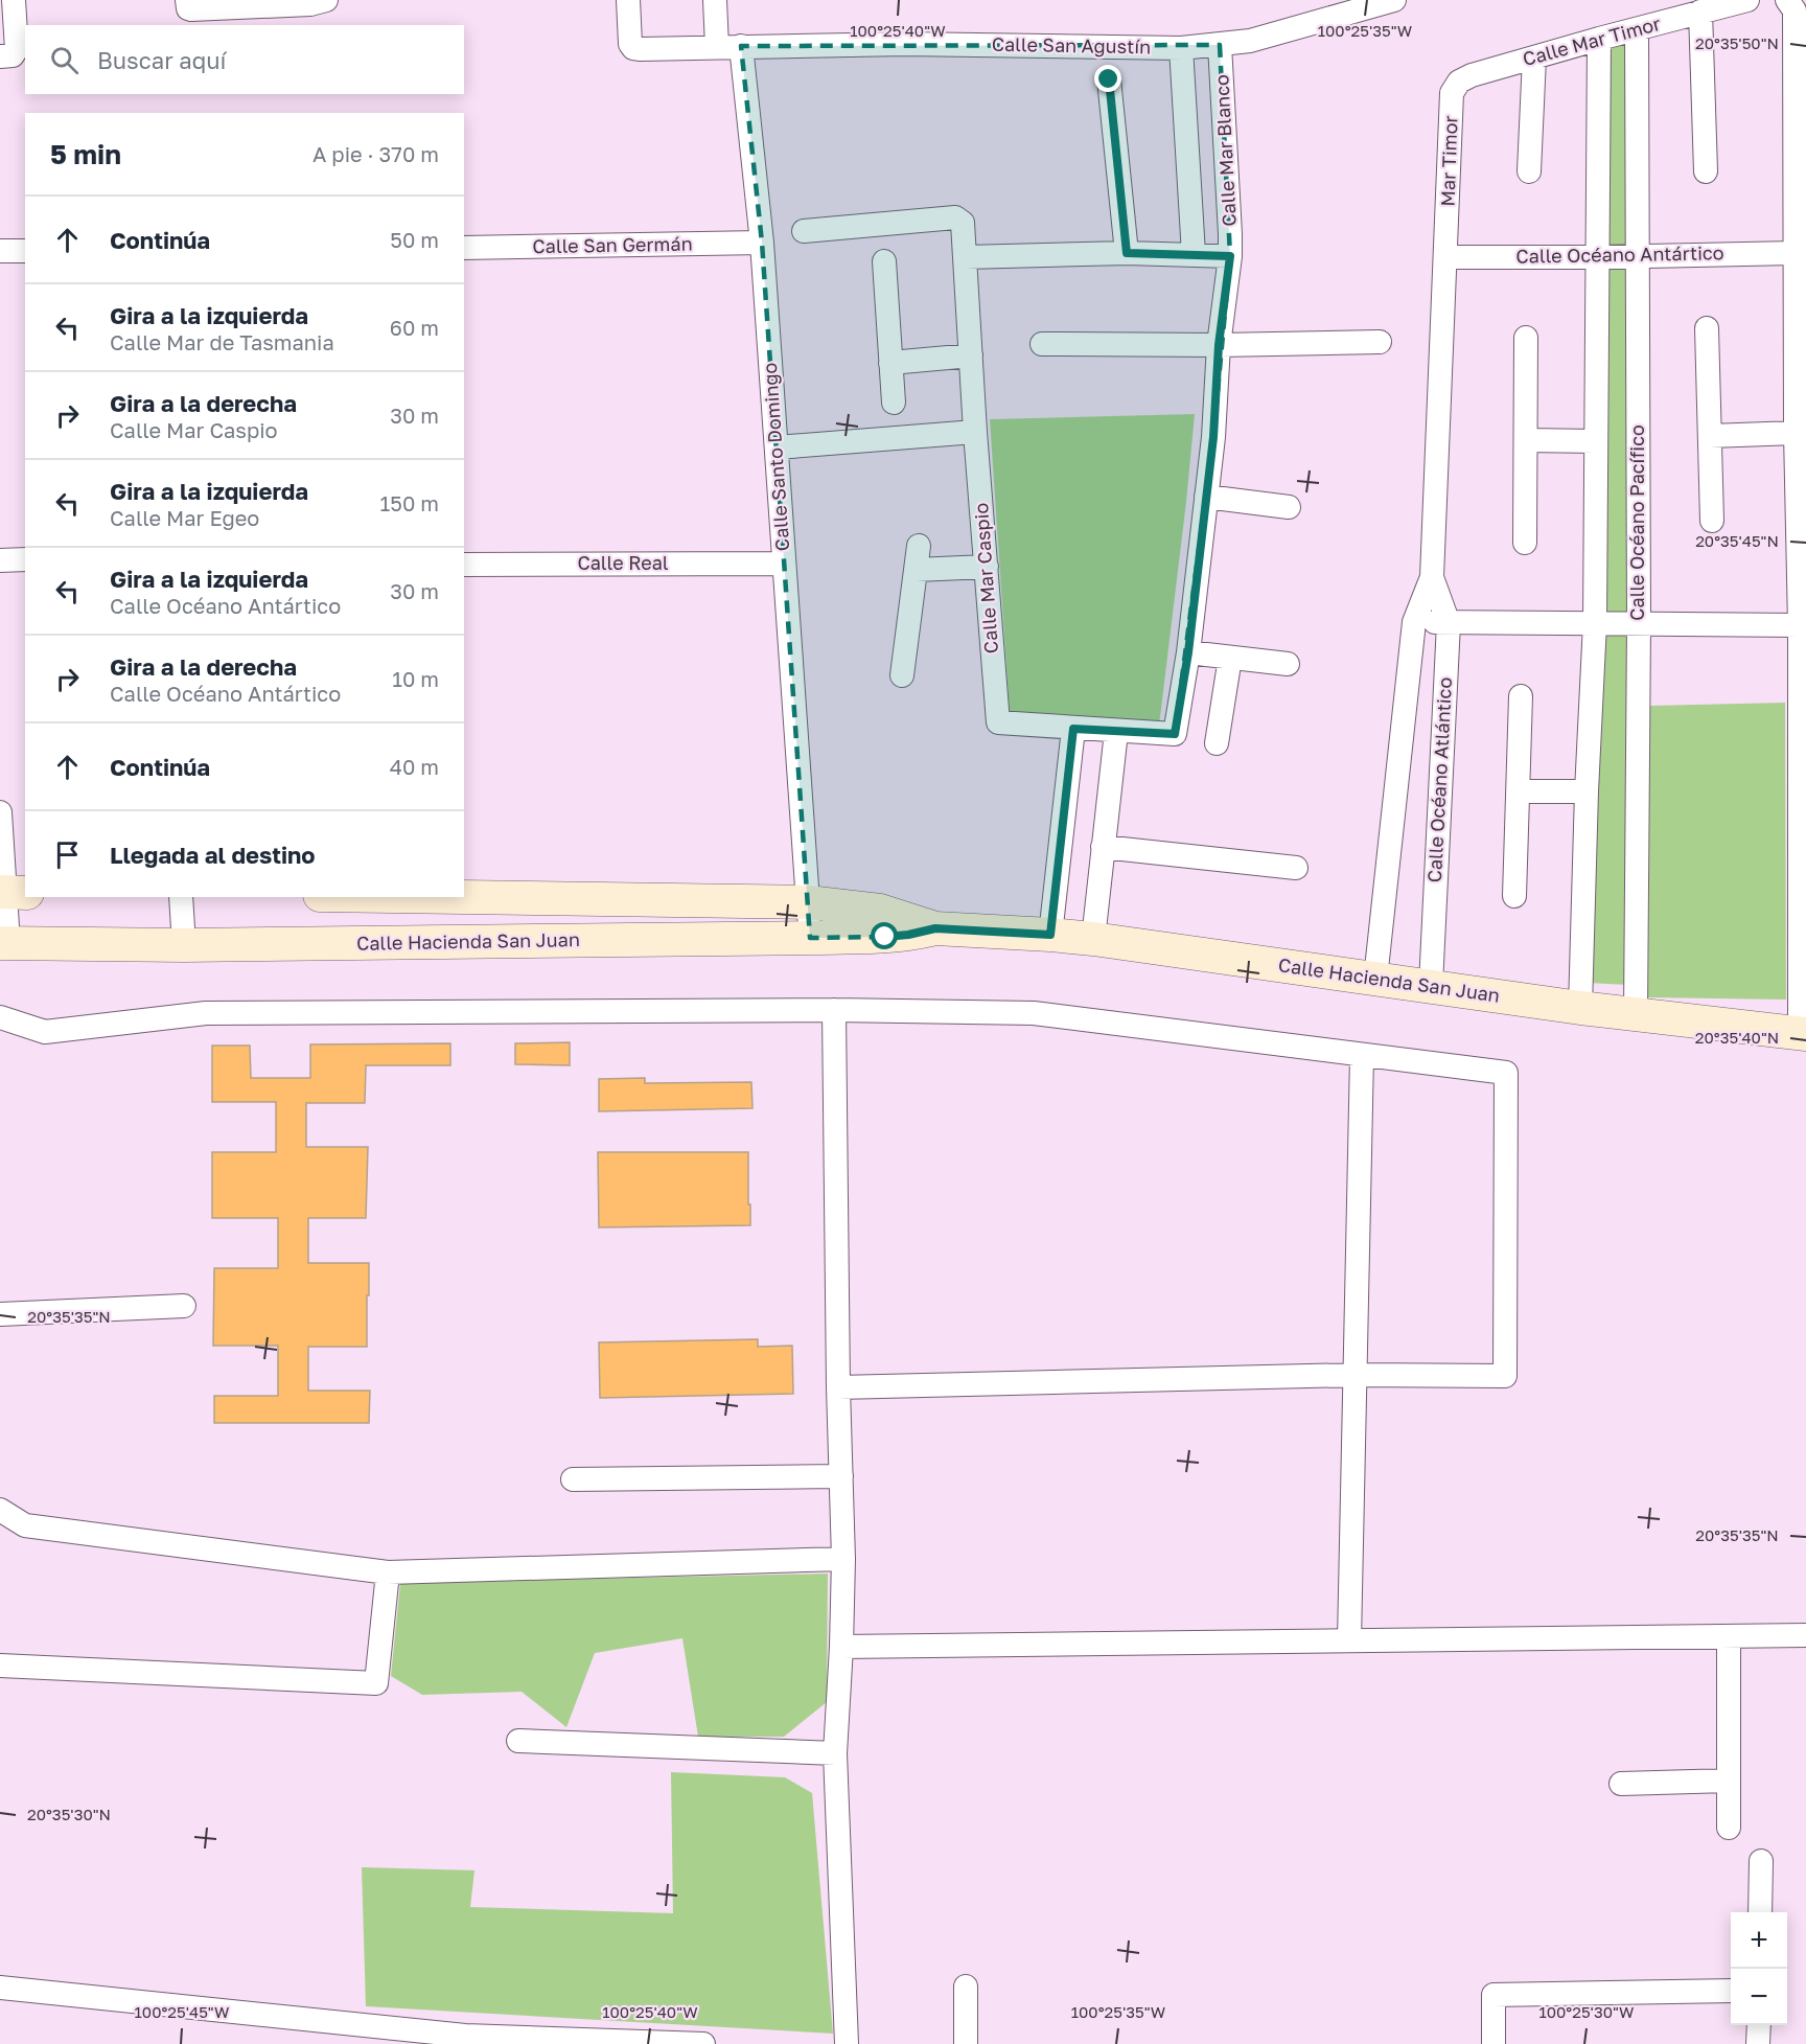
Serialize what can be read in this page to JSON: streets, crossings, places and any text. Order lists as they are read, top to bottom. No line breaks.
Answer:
{"streets":{"main road":["Calle Hacienda San Juan"],"street":["Calle Mar Timor","Calle San Agustín","Calle Mar Blanco","Mar Timor","Calle San Germán","Calle Océano Antártico","Calle Santo Domingo","Calle Océano Pacífico","Calle Real","Calle Mar Caspio","Calle Océano Atlántico"]},"crossings":[["Calle Mar Timor","Mar Timor"],["Calle Mar Timor","Calle Océano Pacífico"],["Calle San Agustín","Calle Mar Blanco"],["Calle San Agustín","Calle Santo Domingo"],["Calle Mar Blanco","Calle Mar Caspio"],["Mar Timor","Calle Océano Antártico"],["Mar Timor","Calle Océano Atlántico"],["Calle San Germán","Calle Santo Domingo"],["Calle Océano Antártico","Calle Océano Pacífico"],["Calle Océano Antártico","Calle Océano Atlántico"],["Calle Santo Domingo","Calle Real"],["Calle Santo Domingo","Calle Hacienda San Juan"],["Calle Océano Pacífico","Calle Hacienda San Juan"],["Calle Océano Atlántico","Calle Hacienda San Juan"]],"page":{"search":"Buscar aquí","heading":["5 min","A pie · 370 m"],"list":[["Continúa","50 m"],["Gira a la izquierda","Calle Mar de Tasmania","60 m"],["Gira a la derecha","Calle Mar Caspio","30 m"],["Gira a la izquierda","Calle Mar Egeo","150 m"],["Gira a la izquierda","Calle Océano Antártico","30 m"],["Gira a la derecha","Calle Océano Antártico","10 m"],["Continúa","40 m"],"Llegada al destino"],"map_buttons":["+","−"]},"coordinates":["100°25'40\"W","100°25'35\"W","20°35'50\"N","20°35'45\"N","20°35'40\"N","20°35'35\"N","20°35'30\"N","100°25'45\"W","100°25'30\"W"]}
